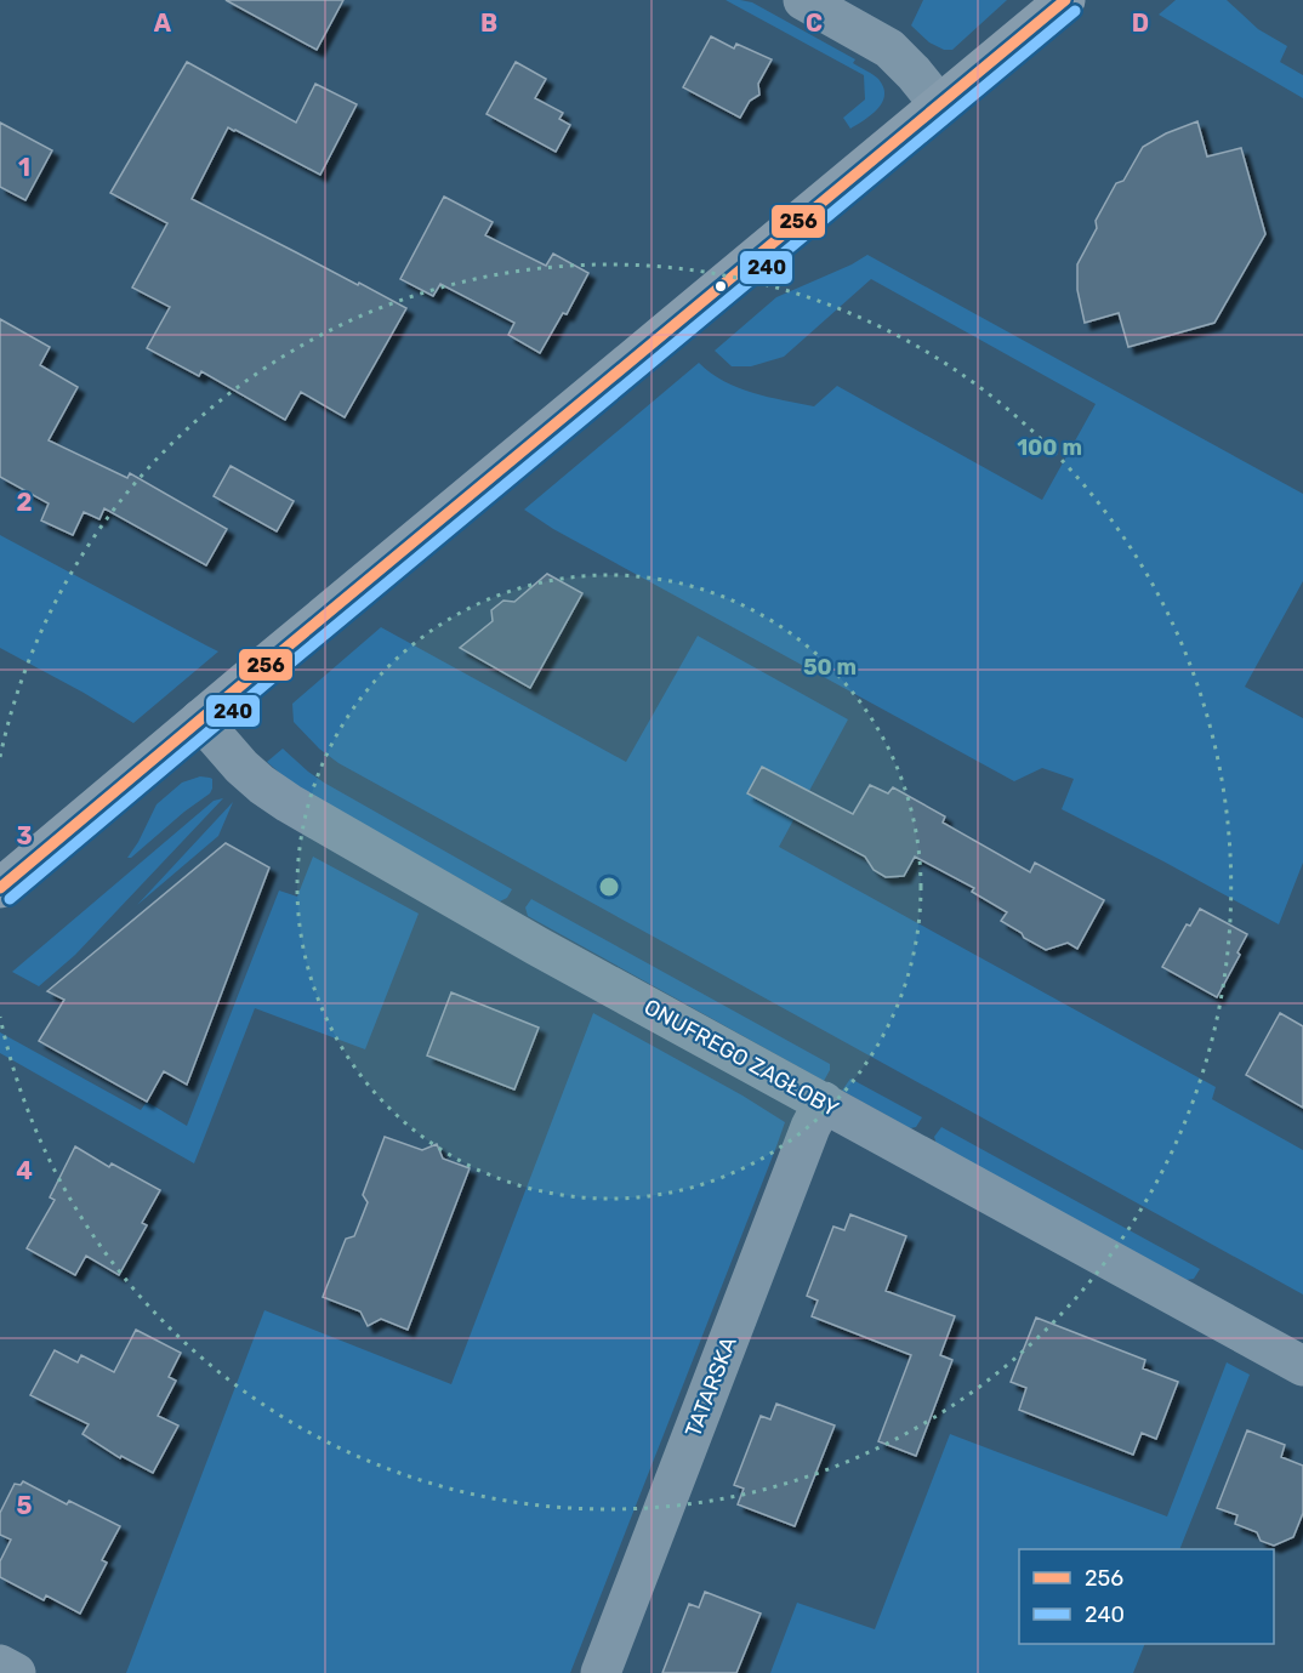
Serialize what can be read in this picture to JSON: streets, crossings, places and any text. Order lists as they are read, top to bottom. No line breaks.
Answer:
{"streets":{"street":["ONUFREGO ZAGŁOBY","TATARSKA"]},"crossings":[["ONUFREGO ZAGŁOBY","TATARSKA"]],"lines":["transit line 256","transit line 240"],"legend":["256","240"],"grid":{"columns":["A","B","C","D"],"rows":["1","2","3","4","5"]},"rings":["100 m","50 m"]}
